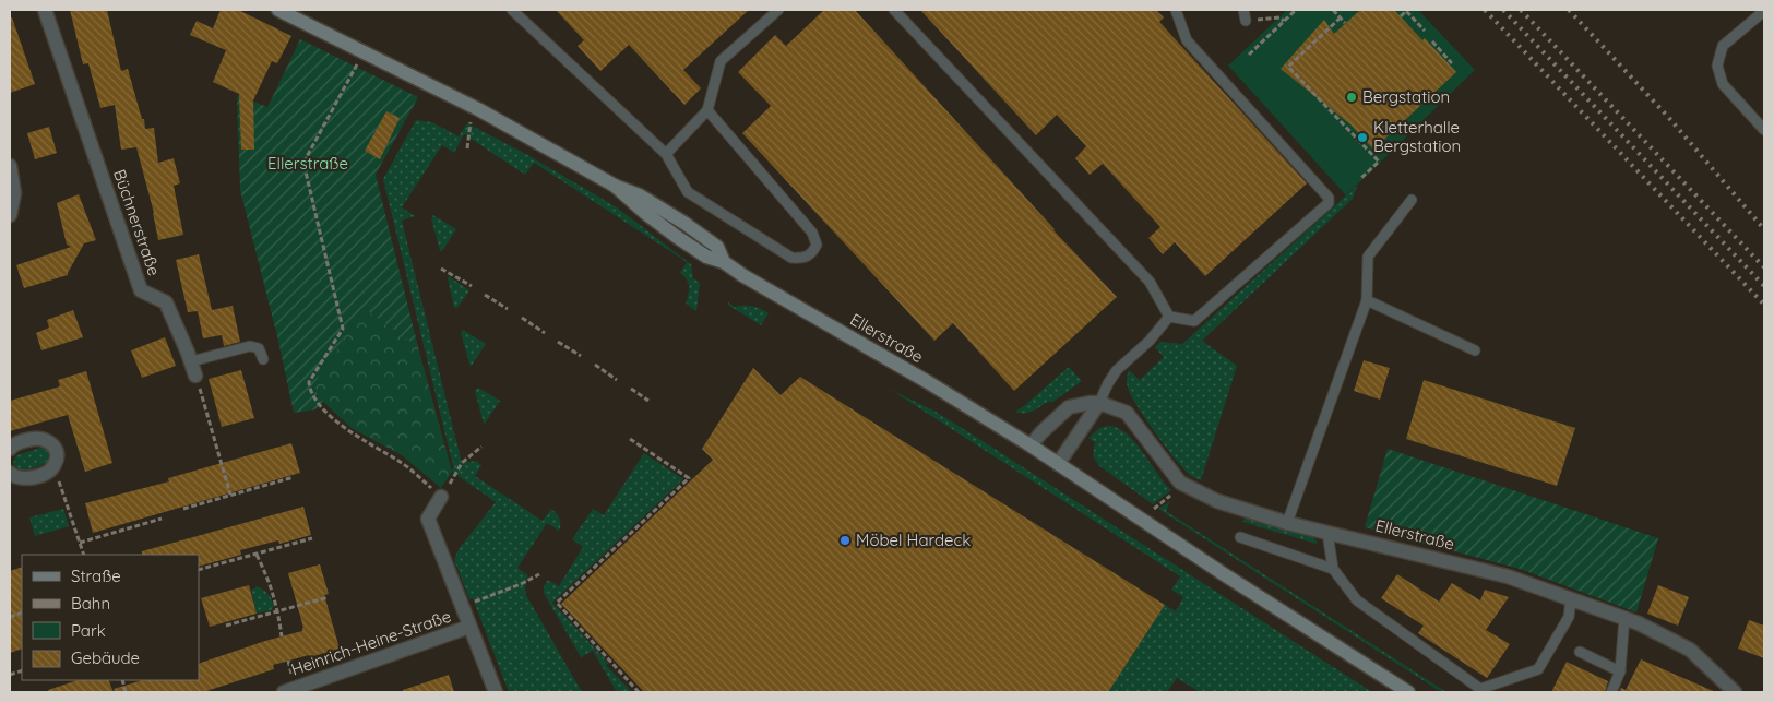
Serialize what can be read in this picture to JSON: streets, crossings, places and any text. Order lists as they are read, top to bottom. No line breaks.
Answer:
{"streets":{"main road":["Ellerstraße"],"street":["Büchnerstraße","Heinrich-Heine-Straße"]},"parks":["Ellerstraße"],"places":["Bergstation","Kletterhalle Bergstation","Möbel Hardeck"],"legend":["Straße","Bahn","Park","Gebäude"]}
